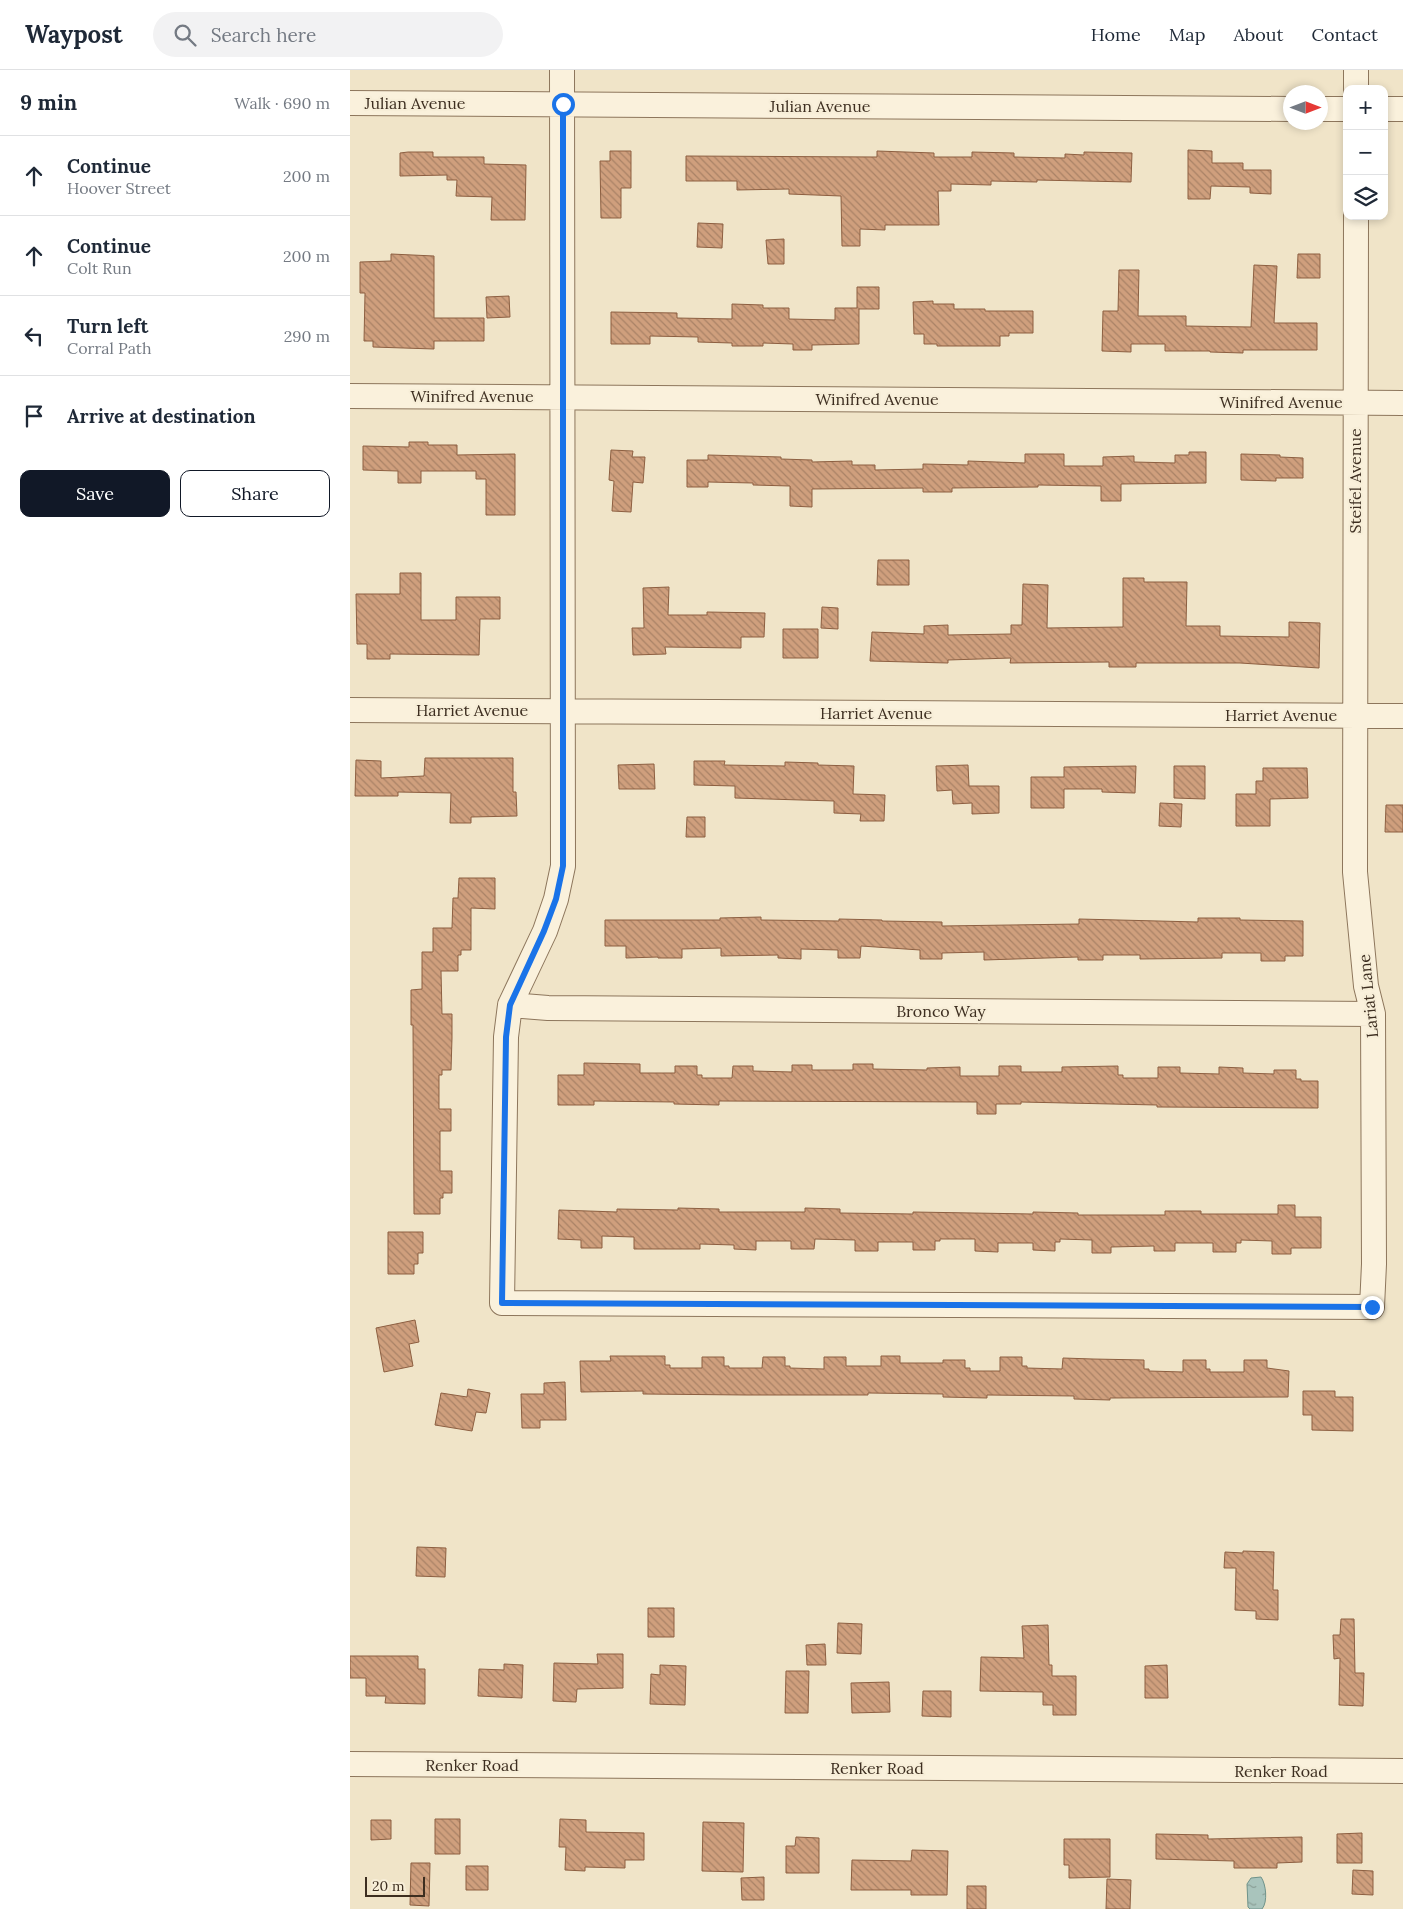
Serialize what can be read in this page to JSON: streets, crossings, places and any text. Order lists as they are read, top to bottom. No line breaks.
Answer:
{"streets":{"street":["Julian Avenue","Winifred Avenue","Steifel Avenue","Harriet Avenue","Lariat Lane","Bronco Way","Renker Road"]},"crossings":[["Winifred Avenue","Steifel Avenue"],["Steifel Avenue","Harriet Avenue"],["Steifel Avenue","Lariat Lane"],["Harriet Avenue","Lariat Lane"],["Lariat Lane","Bronco Way"]],"scale_bar":"20 m","north":"right","page":{"header":"Waypost","search":"Search here","nav":["Home","Map","About","Contact"],"heading":["9 min","Walk · 690 m"],"map_buttons":["+","−"],"list":[["Continue","Hoover Street","200 m"],["Continue","Colt Run","200 m"],["Turn left","Corral Path","290 m"],"Arrive at destination"],"buttons":["Save","Share"],"scale":"20 m"}}
